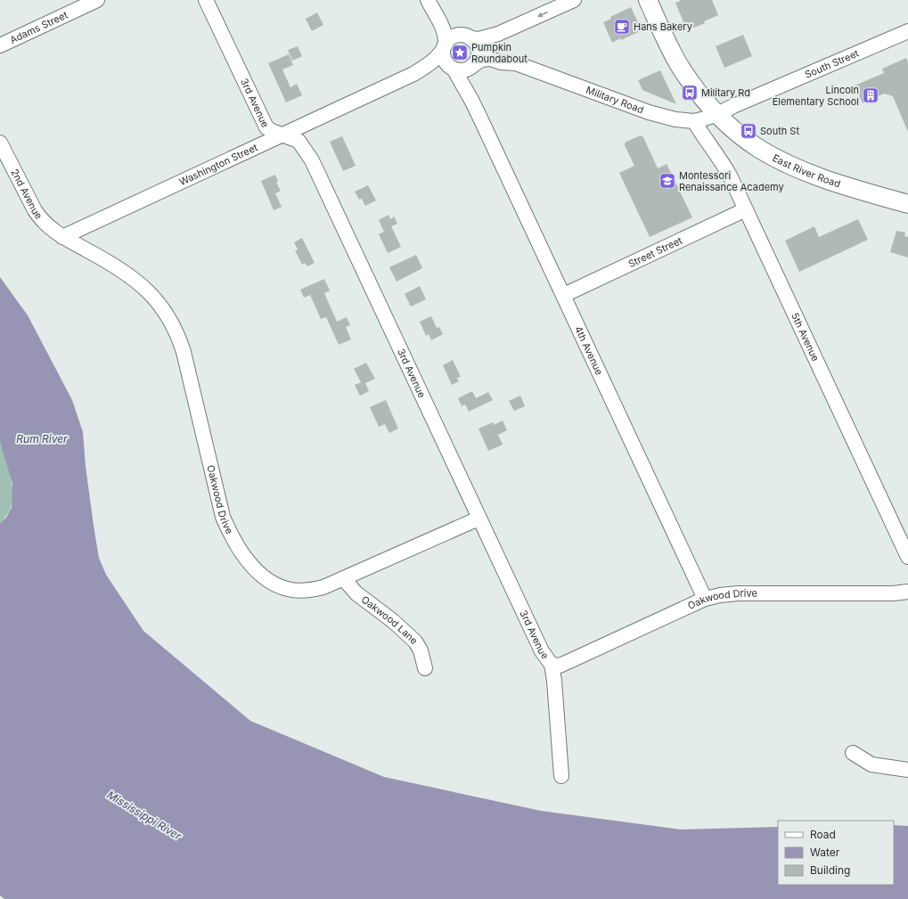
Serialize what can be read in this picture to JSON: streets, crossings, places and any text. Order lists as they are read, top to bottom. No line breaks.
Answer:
{"streets":{"main road":["East River Road"],"street":["Adams Street","South Street","Military Road","3rd Avenue","Washington Street","2nd Avenue","Street Street","5th Avenue","4th Avenue","Oakwood Drive","Oakwood Lane"]},"crossings":[["South Street","Military Road"],["South Street","East River Road"],["Military Road","Washington Street"],["Military Road","East River Road"],["Military Road","5th Avenue"],["Military Road","4th Avenue"],["3rd Avenue","Washington Street"],["3rd Avenue","Oakwood Drive"],["Washington Street","2nd Avenue"],["Washington Street","4th Avenue"],["Washington Street","Oakwood Drive"],["2nd Avenue","Oakwood Drive"],["Street Street","5th Avenue"],["Street Street","4th Avenue"],["4th Avenue","Oakwood Drive"],["Oakwood Drive","Oakwood Lane"]],"water":["Rum River","Mississippi River"],"places":{"cafe":["Hans Bakery"],"place":["Pumpkin Roundabout"],"bus stop":["Military Rd","South St"],"building":["Lincoln Elementary School"],"school or university":["Montessori Renaissance Academy"]},"legend":["Road","Water","Building"]}
